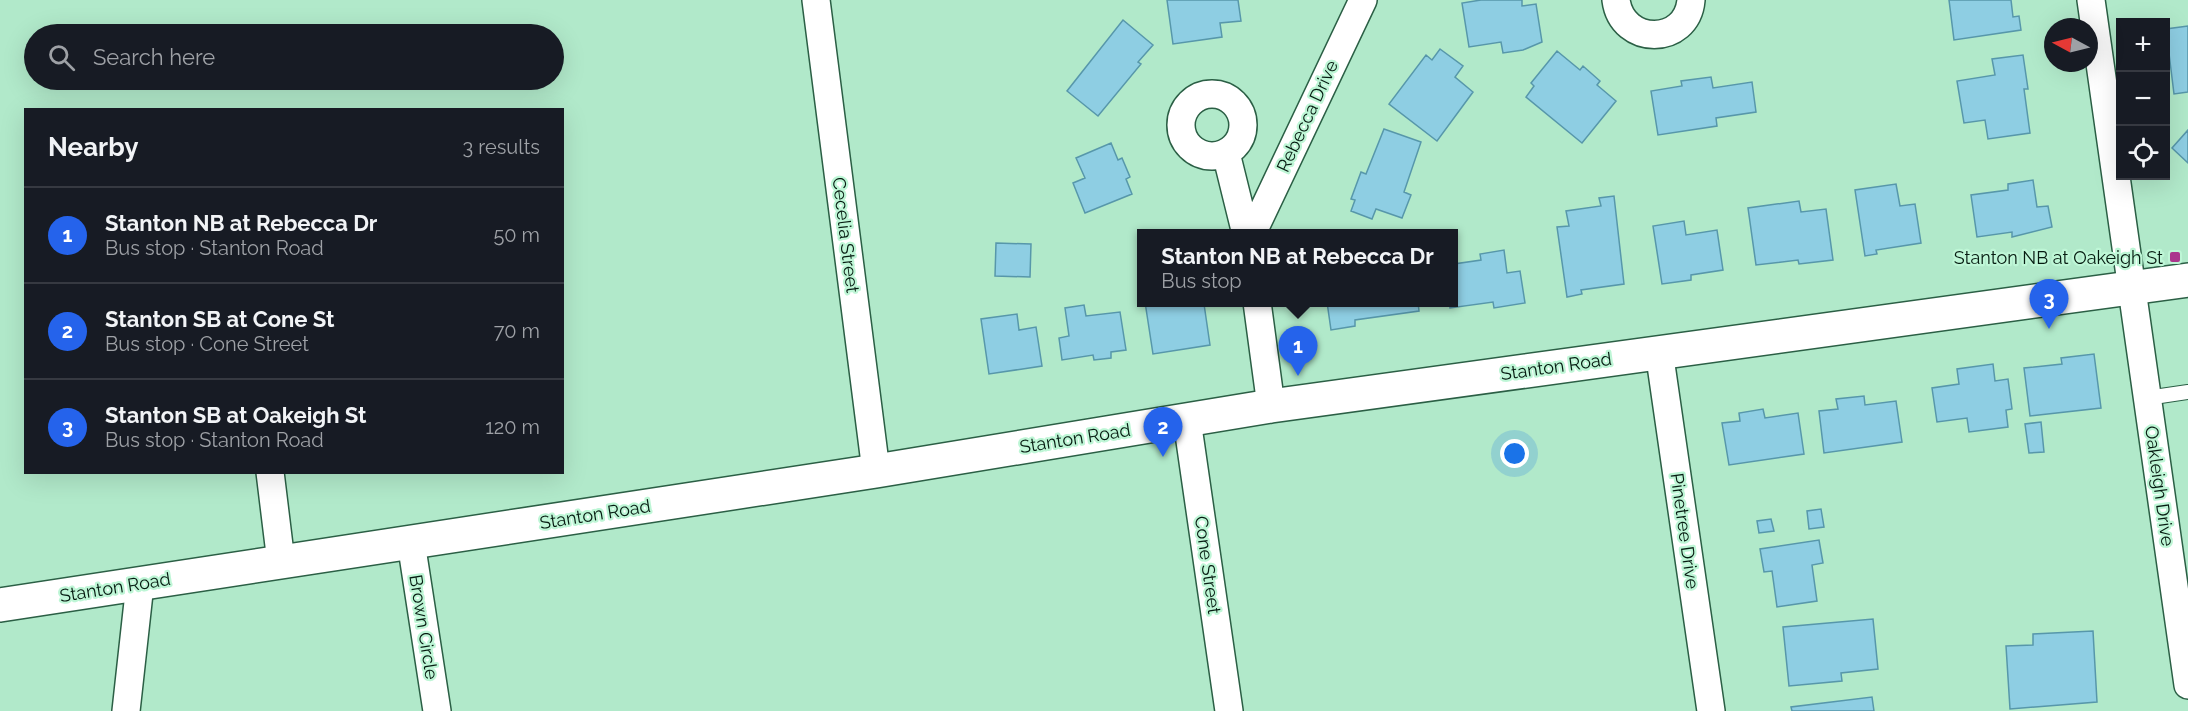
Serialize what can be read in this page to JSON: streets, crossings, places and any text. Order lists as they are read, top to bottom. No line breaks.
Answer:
{"streets":{"street":["Rebecca Drive","Cecelia Street","Stanton Road","Oakleigh Drive","Pinetree Drive","Cone Street","Brown Circle"]},"crossings":[["Cecelia Street","Stanton Road"],["Stanton Road","Oakleigh Drive"],["Stanton Road","Pinetree Drive"],["Stanton Road","Cone Street"],["Stanton Road","Brown Circle"]],"places":{"transit":["Stanton NB at Oakeigh St"]},"north":"left","page":{"map_buttons":["+","−"],"search":"Search here","heading":["Nearby","3 results"],"list":[{"mark":"1","name":"Stanton NB at Rebecca Dr","note":"Bus stop · Stanton Road","value":"50 m"},{"mark":"2","name":"Stanton SB at Cone St","note":"Bus stop · Cone Street","value":"70 m"},{"mark":"3","name":"Stanton SB at Oakeigh St","note":"Bus stop · Stanton Road","value":"120 m"}],"popup":["Stanton NB at Rebecca Dr","Bus stop"],"pins":["3","1","2"]}}
